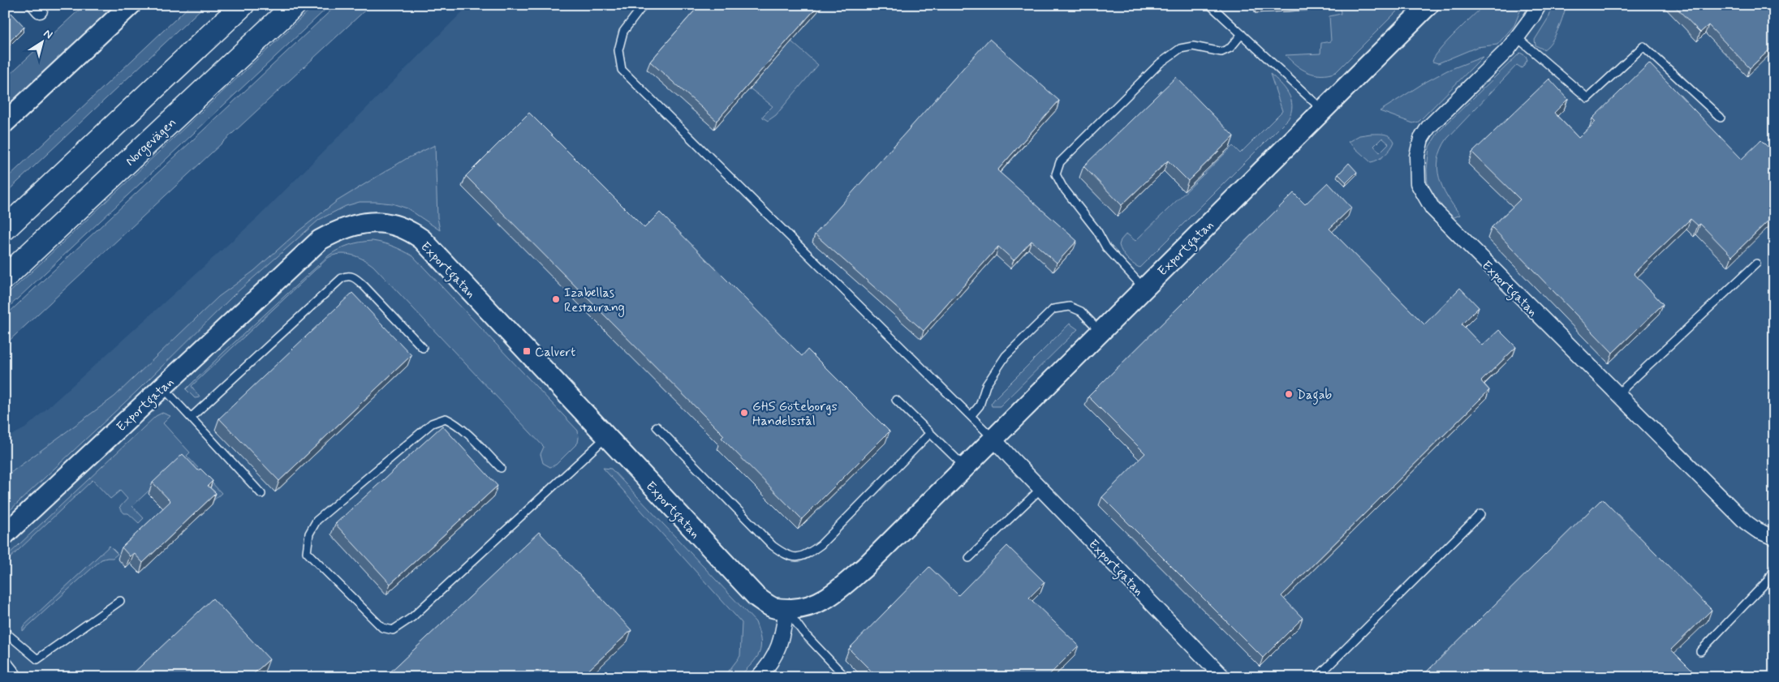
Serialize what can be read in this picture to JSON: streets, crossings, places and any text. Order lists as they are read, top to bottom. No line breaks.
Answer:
{"streets":{"highway":["Norgevägen"],"street":["Exportgatan"]},"places":{"other":["Izabellas Restaurang","Dagab","GHS Göteborgs Handelsstål"],"transit":["Calvert"]},"north":"top right"}
